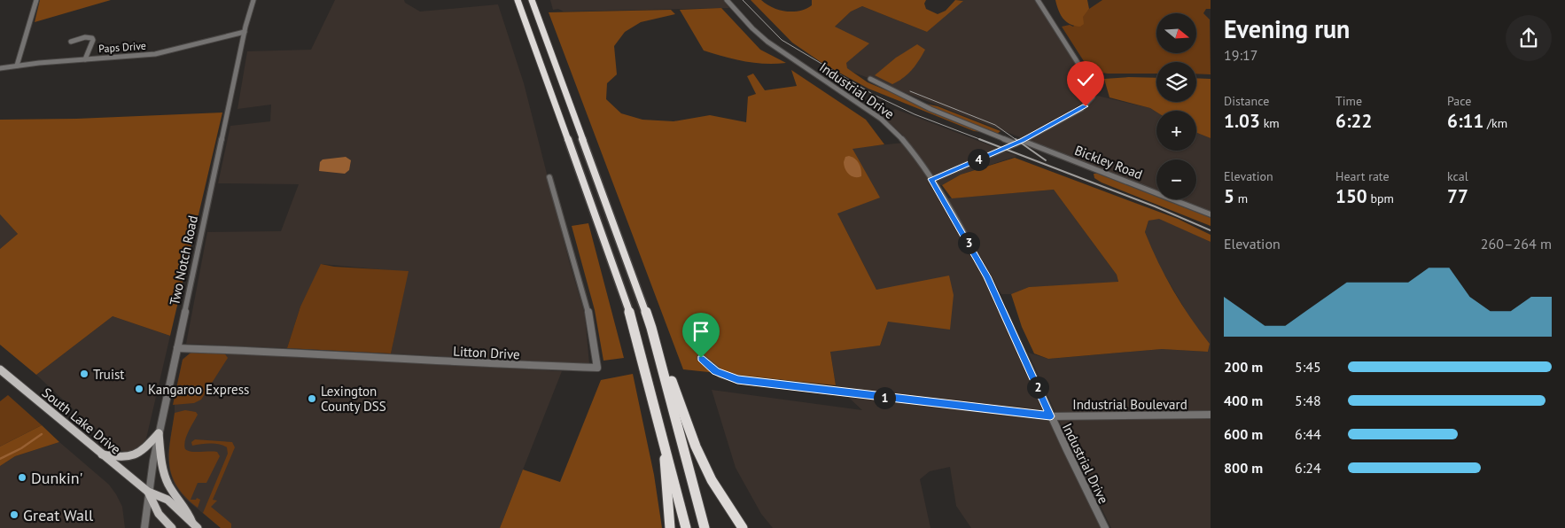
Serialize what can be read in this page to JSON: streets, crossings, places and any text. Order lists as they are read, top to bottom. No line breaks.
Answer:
{"streets":{"main road":["South Lake Drive"],"street":["Paps Drive","Industrial Drive","Bickley Road","Two Notch Road","Litton Drive","Industrial Boulevard"]},"crossings":[["Paps Drive","Two Notch Road"],["Industrial Drive","Industrial Boulevard"],["Two Notch Road","Litton Drive"],["Two Notch Road","South Lake Drive"]],"places":["Truist","Kangaroo Express","Lexington County DSS","Dunkin'","Great Wall"],"north":"right","page":{"heading":["Evening run","19:17"],"map_buttons":["+","−"],"stats":[["Distance","1.03 km"],["Time","6:22"],["Pace","6:11 /km"],["Elevation","5 m"],["Heart rate","150 bpm"],["kcal","77"]],"pins":["4","3","2","1"],"chart":["Elevation","260–264 m"],"list":[{"name":"200 m","note":"5:45"},{"name":"400 m","note":"5:48"},{"name":"600 m","note":"6:44"},{"name":"800 m","note":"6:24"}]}}
